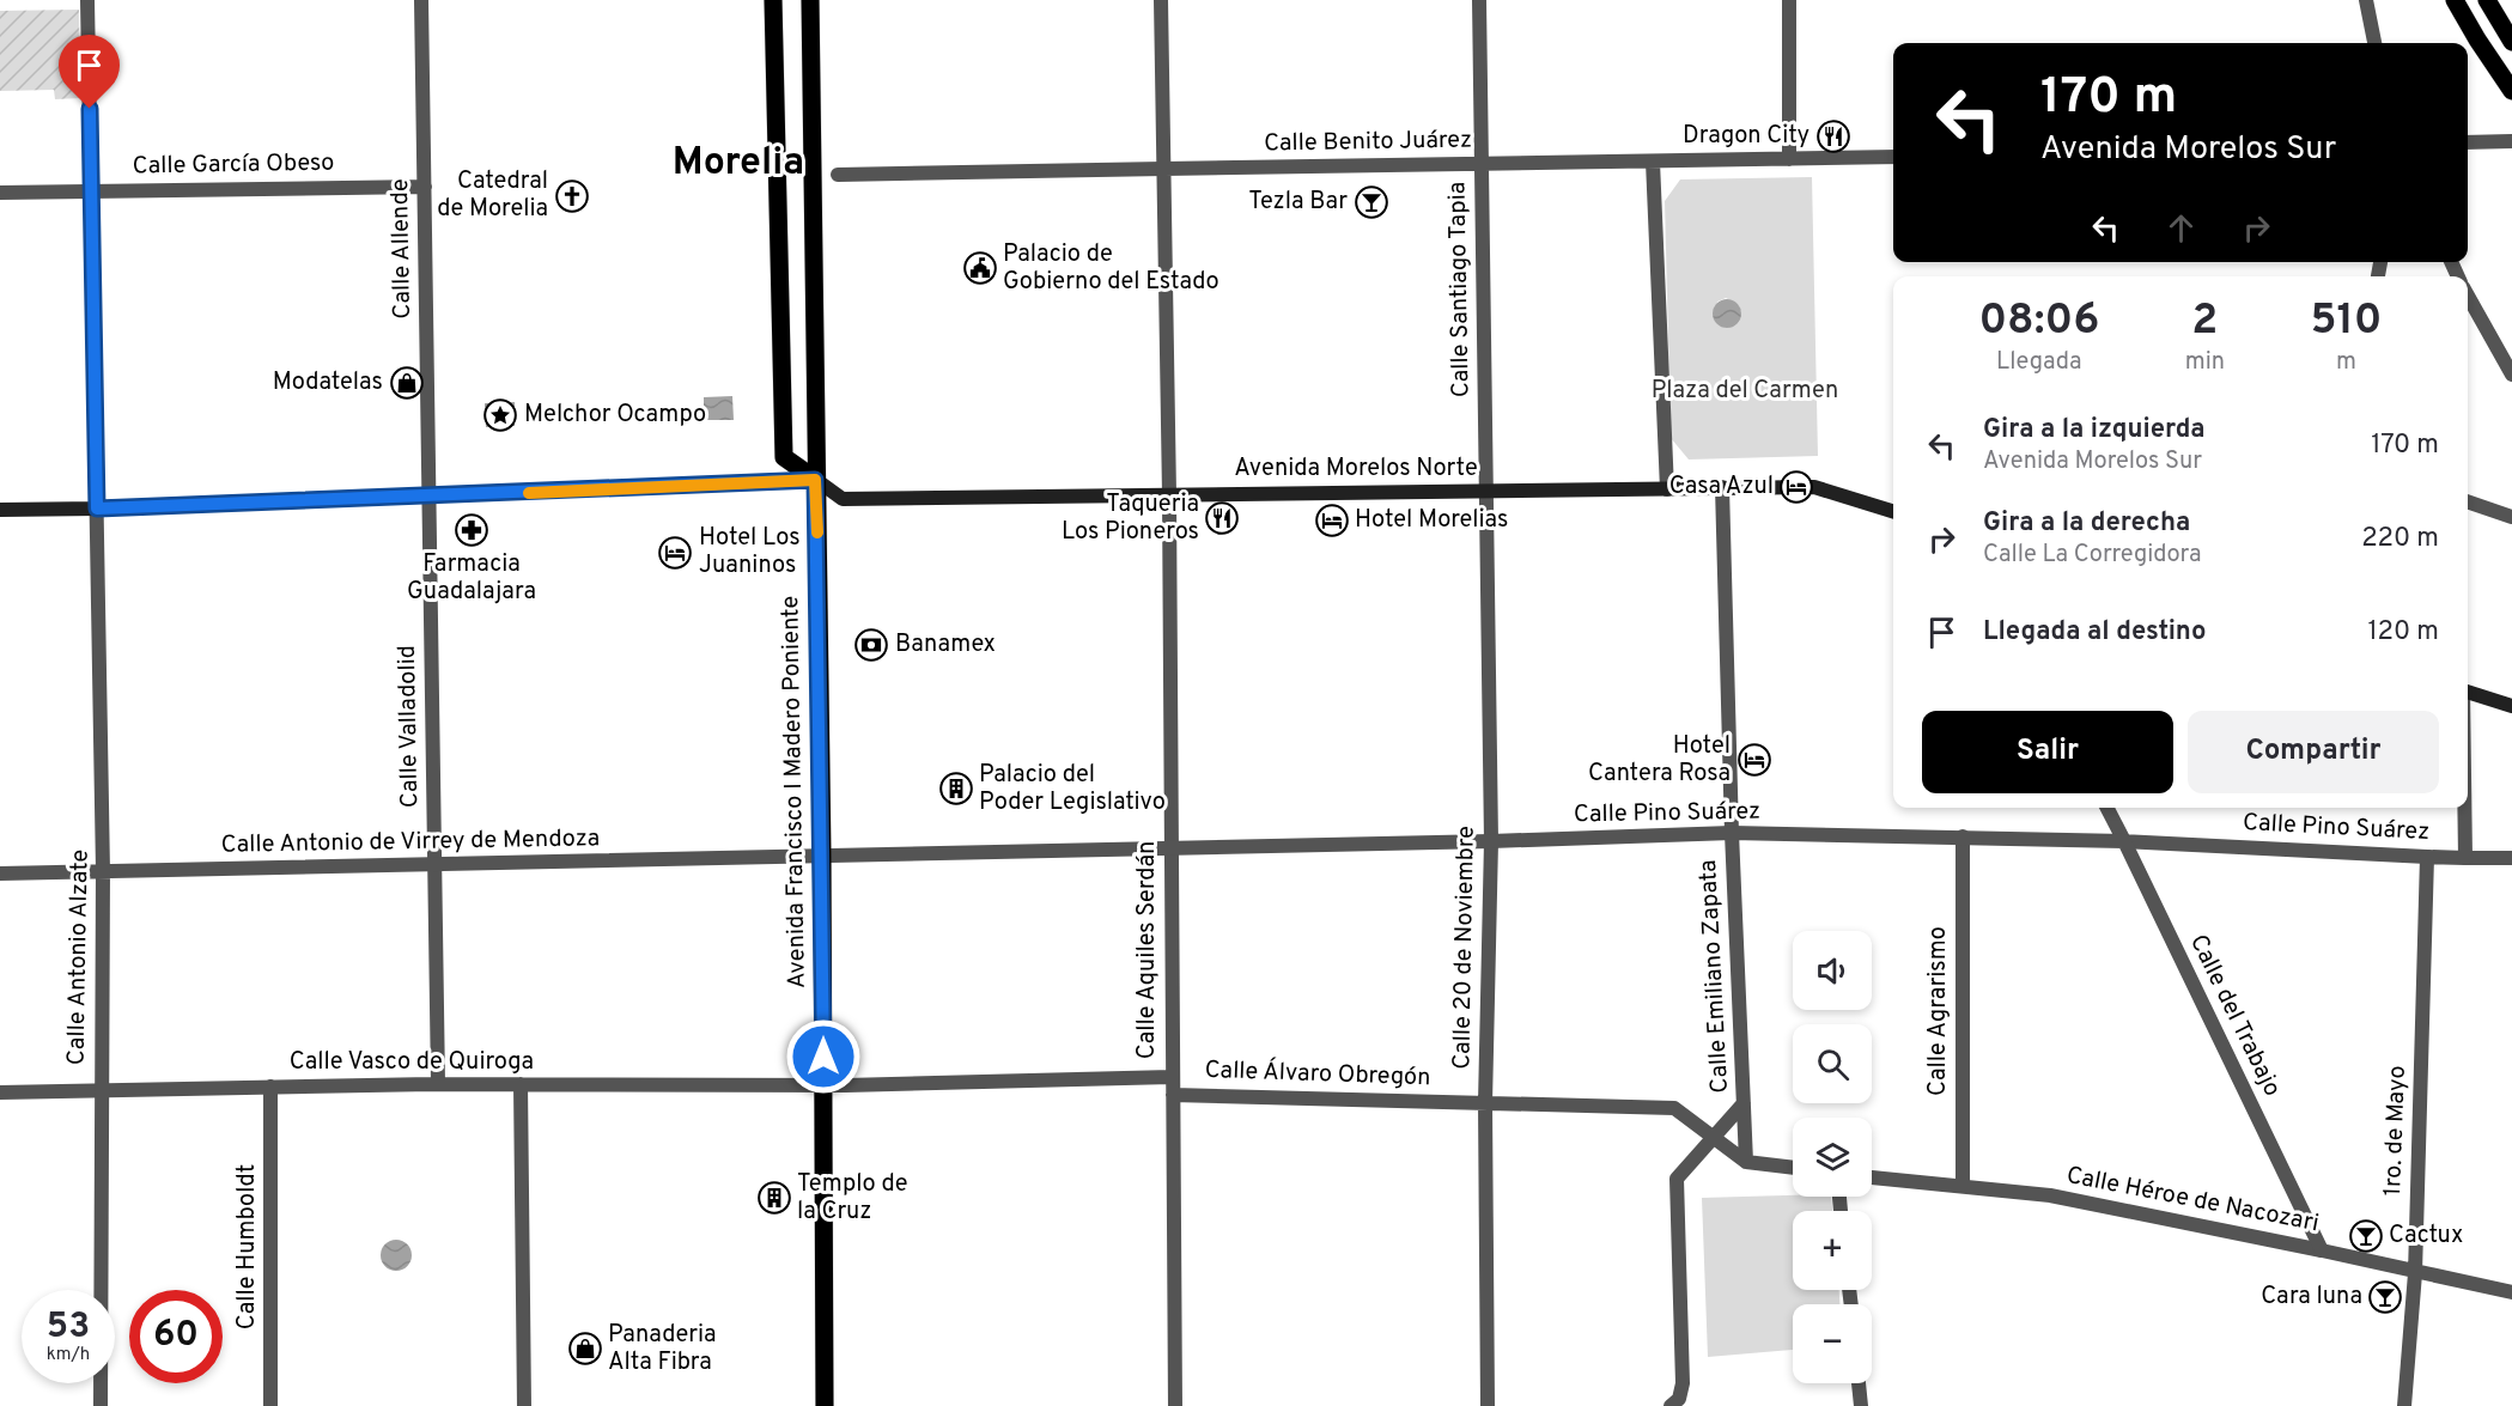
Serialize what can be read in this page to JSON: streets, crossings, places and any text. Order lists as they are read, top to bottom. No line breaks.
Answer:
{"streets":{"main road":["Avenida Morelos Norte","Avenida Francisco I Madero Poniente"],"street":["Calle Benito Juárez","Calle García Obeso","Calle Allende","Calle Santiago Tapia","Calle Valladolid","Calle Pino Suárez","Calle Antonio de Virrey de Mendoza","Calle 20 de Noviembre","Calle Aquiles Serdán","Calle Antonio Alzate","Calle Emiliano Zapata","Calle Agrarismo","Calle del Trabajo","Calle Vasco de Quiroga","Calle Álvaro Obregón","1ro. de Mayo","Calle Héroe de Nacozari","Calle Humboldt"]},"crossings":[["Calle Benito Juárez","Calle Santiago Tapia"],["Calle Benito Juárez","Calle Aquiles Serdán"],["Calle García Obeso","Calle Allende"],["Calle García Obeso","Calle Antonio Alzate"],["Calle Allende","Calle Valladolid"],["Calle Santiago Tapia","Avenida Morelos Norte"],["Calle Santiago Tapia","Calle 20 de Noviembre"],["Avenida Morelos Norte","Avenida Francisco I Madero Poniente"],["Avenida Morelos Norte","Calle 20 de Noviembre"],["Avenida Morelos Norte","Calle Aquiles Serdán"],["Avenida Morelos Norte","Calle Emiliano Zapata"],["Calle Valladolid","Calle Antonio de Virrey de Mendoza"],["Calle Valladolid","Calle Vasco de Quiroga"],["Avenida Francisco I Madero Poniente","Calle Pino Suárez"],["Avenida Francisco I Madero Poniente","Calle Antonio de Virrey de Mendoza"],["Avenida Francisco I Madero Poniente","Calle Vasco de Quiroga"],["Avenida Francisco I Madero Poniente","Calle Álvaro Obregón"],["Calle Pino Suárez","Calle Antonio de Virrey de Mendoza"],["Calle Pino Suárez","Calle 20 de Noviembre"],["Calle Pino Suárez","Calle Aquiles Serdán"],["Calle Pino Suárez","Calle Emiliano Zapata"],["Calle Pino Suárez","Calle Agrarismo"],["Calle Pino Suárez","Calle del Trabajo"],["Calle Pino Suárez","1ro. de Mayo"],["Calle Antonio de Virrey de Mendoza","Calle Antonio Alzate"],["Calle 20 de Noviembre","Calle Álvaro Obregón"],["Calle Aquiles Serdán","Calle Álvaro Obregón"],["Calle Antonio Alzate","Calle Vasco de Quiroga"],["Calle Emiliano Zapata","Calle Álvaro Obregón"],["Calle Agrarismo","Calle Héroe de Nacozari"],["Calle del Trabajo","Calle Héroe de Nacozari"],["Calle Vasco de Quiroga","Calle Álvaro Obregón"],["Calle Vasco de Quiroga","Calle Humboldt"],["1ro. de Mayo","Calle Héroe de Nacozari"]],"districts":["Morelia"],"parks":["Plaza del Carmen"],"places":{"restaurant":["Dragon City","Taqueria Los Pioneros"],"church":["Catedral de Morelia"],"bar":["Tezla Bar","Cactux","Cara luna"],"public building":["Palacio de Gobierno del Estado"],"shop":["Modatelas","Panaderia Alta Fibra"],"place":["Melchor Ocampo"],"hotel":["Casa Azul","Hotel Morelias","Hotel Los Juaninos","Hotel Cantera Rosa"],"pharmacy":["Farmacia Guadalajara"],"bank":["Banamex"],"building":["Palacio del Poder Legislativo","Templo de la Cruz"]},"page":{"turn":["170 m","Avenida Morelos Sur"],"eta":["08:06","Llegada","2","min","510","m"],"list":[{"name":"Gira a la izquierda","note":"Avenida Morelos Sur","value":"170 m"},{"name":"Gira a la derecha","note":"Calle La Corregidora","value":"220 m"},{"name":"Llegada al destino","value":"120 m"}],"buttons":["Salir","Compartir"],"map_buttons":["+","−"],"speed":"53 km/h","limit":"60"}}
